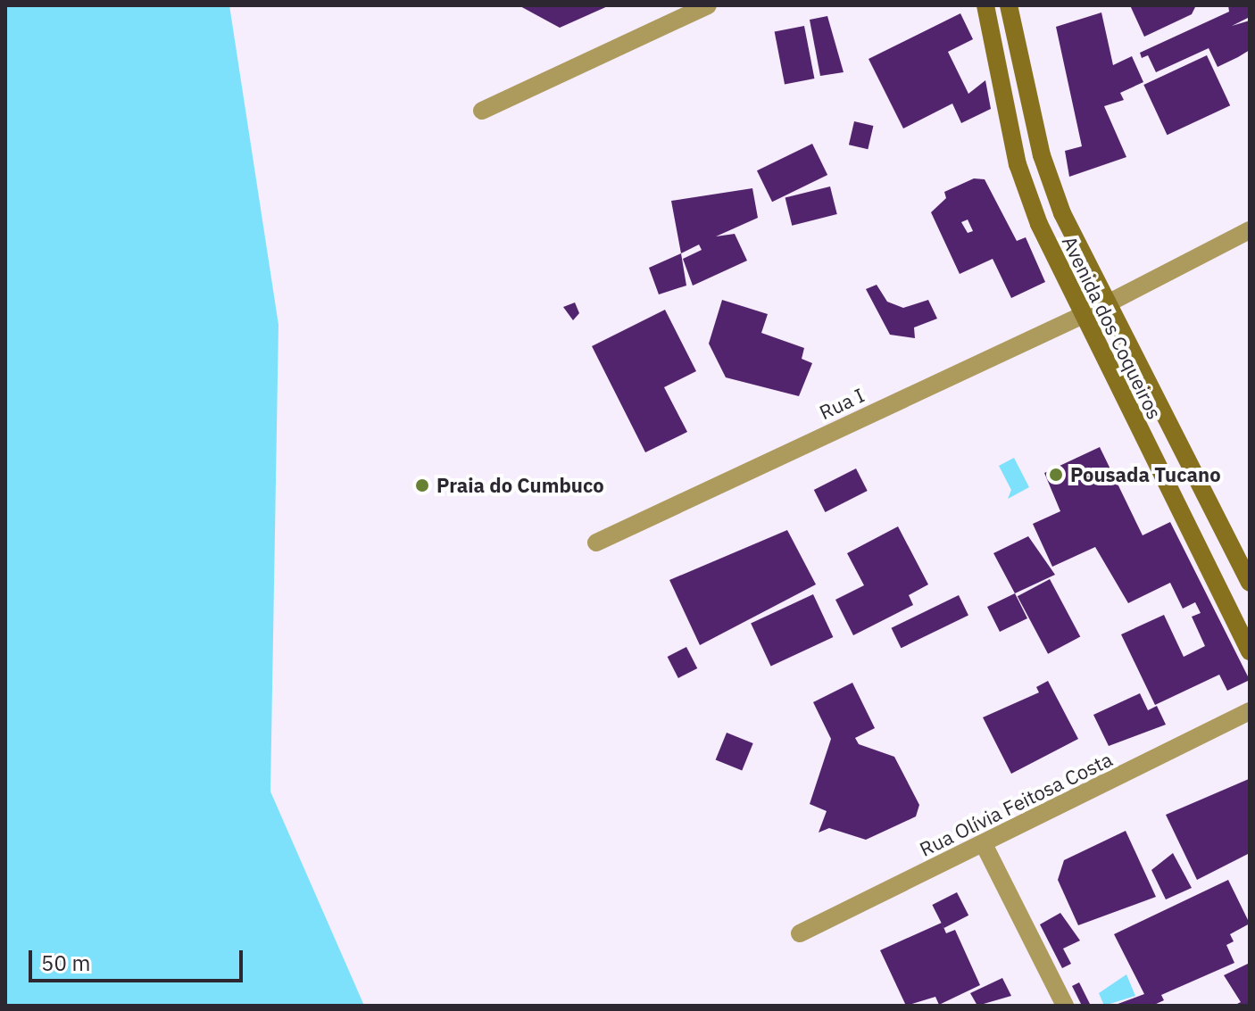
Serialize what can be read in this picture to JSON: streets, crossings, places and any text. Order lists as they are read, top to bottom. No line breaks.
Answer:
{"streets":{"main road":["Avenida dos Coqueiros"],"street":["Rua I","Rua Olívia Feitosa Costa"]},"crossings":[["Avenida dos Coqueiros","Rua I"]],"places":["Pousada Tucano","Praia do Cumbuco"],"scale_bar":"50 m"}
